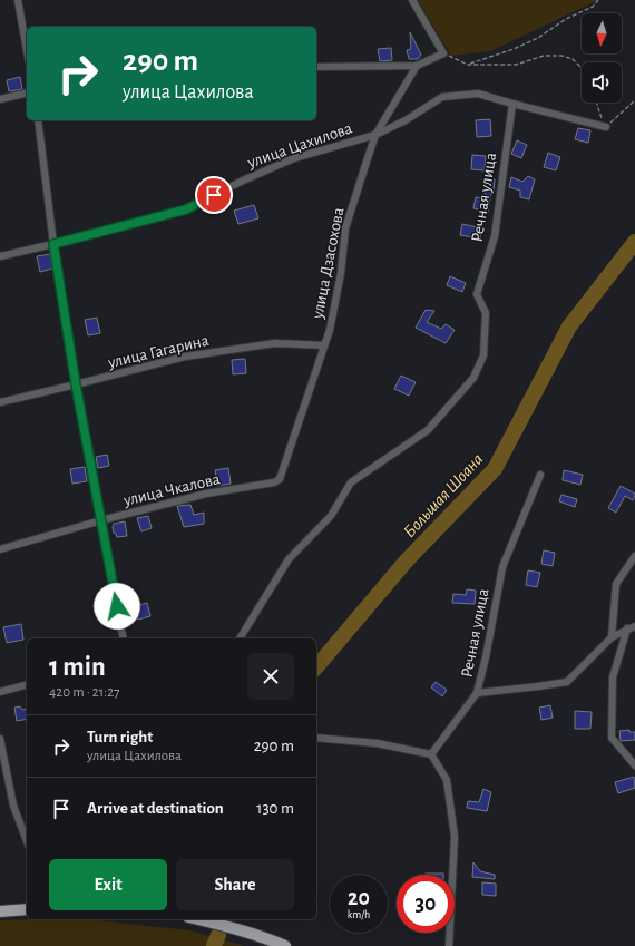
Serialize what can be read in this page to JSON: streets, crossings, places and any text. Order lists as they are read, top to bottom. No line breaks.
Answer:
{"streets":{"street":["улица Цахилова","Речная улица","улица Дзасохова","улица Гагарина","улица Чкалова"]},"crossings":[["улица Цахилова","Речная улица"],["улица Цахилова","улица Дзасохова"],["улица Дзасохова","улица Гагарина"],["улица Дзасохова","улица Чкалова"]],"water":["Большая Шоана"],"north":"bottom","page":{"turn":["290 m","улица Цахилова"],"heading":["1 min","420 m · 21:27"],"list":[{"name":"Turn right","note":"улица Цахилова","value":"290 m"},{"name":"Arrive at destination","value":"130 m"}],"buttons":["Exit","Share"],"speed":"20 km/h","limit":"30"}}
